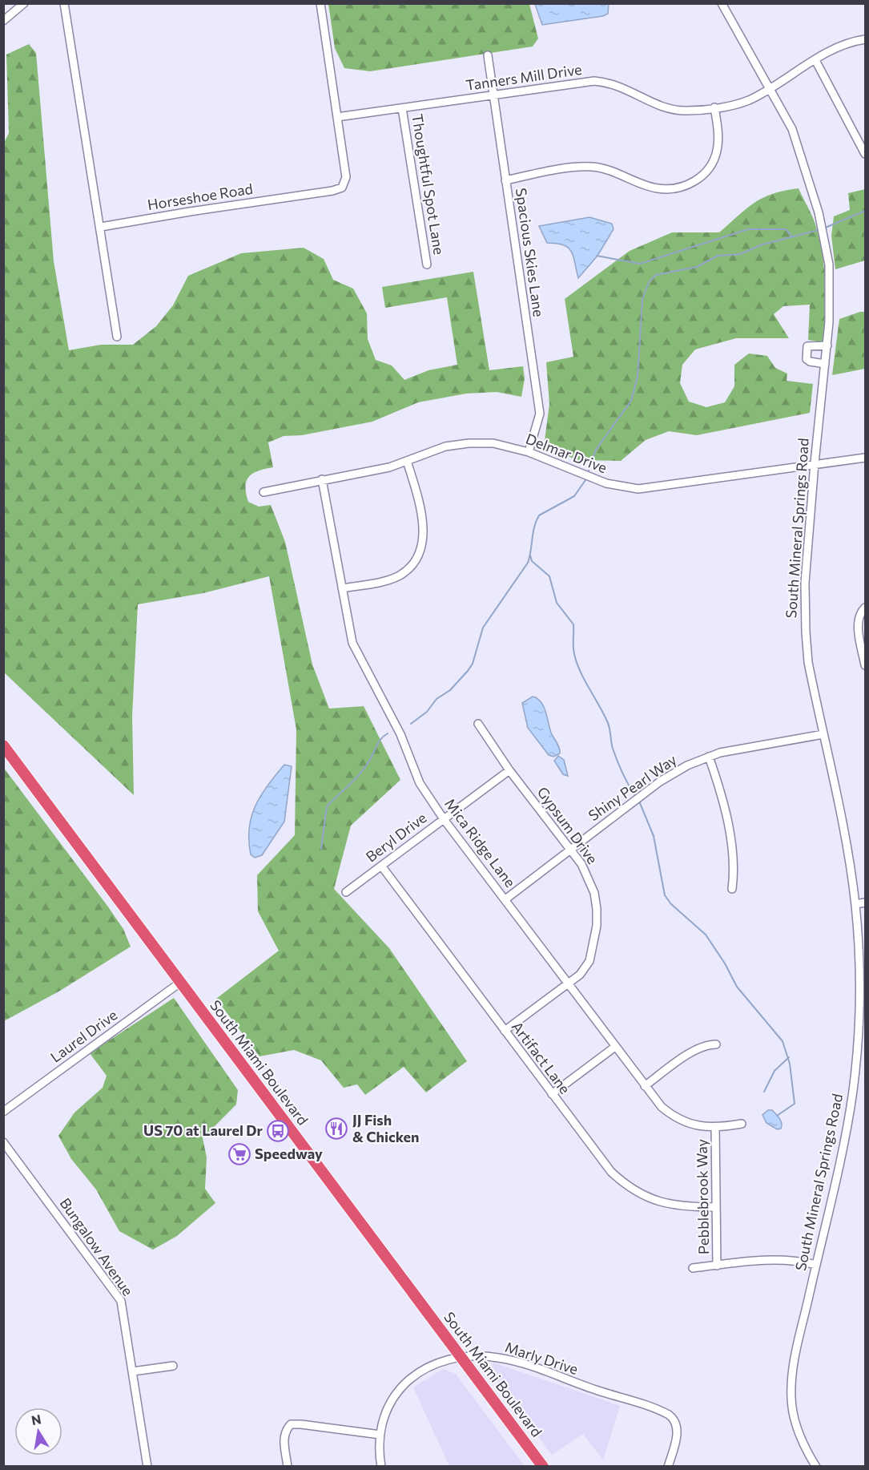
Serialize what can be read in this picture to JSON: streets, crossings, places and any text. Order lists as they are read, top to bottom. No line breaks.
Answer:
{"streets":{"highway":["South Miami Boulevard"],"street":["Tanners Mill Drive","Thoughtful Spot Lane","Horseshoe Road","Spacious Skies Lane","Delmar Drive","South Mineral Springs Road","Shiny Pearl Way","Gypsum Drive","Beryl Drive","Mica Ridge Lane","Laurel Drive","Artifact Lane","Pebblebrook Way","Bungalow Avenue","Marly Drive"]},"crossings":[["Tanners Mill Drive","Thoughtful Spot Lane"],["Tanners Mill Drive","Horseshoe Road"],["Tanners Mill Drive","Spacious Skies Lane"],["Tanners Mill Drive","South Mineral Springs Road"],["Spacious Skies Lane","Delmar Drive"],["Delmar Drive","South Mineral Springs Road"],["Delmar Drive","Mica Ridge Lane"],["South Mineral Springs Road","Shiny Pearl Way"],["Shiny Pearl Way","Gypsum Drive"],["Shiny Pearl Way","Mica Ridge Lane"],["Gypsum Drive","Beryl Drive"],["Gypsum Drive","Mica Ridge Lane"],["Gypsum Drive","Artifact Lane"],["Beryl Drive","Mica Ridge Lane"],["Beryl Drive","Artifact Lane"],["Mica Ridge Lane","Pebblebrook Way"],["Laurel Drive","South Miami Boulevard"],["Artifact Lane","Pebblebrook Way"],["South Miami Boulevard","Marly Drive"]],"places":{"restaurant":["JJ Fish & Chicken"],"bus stop":["US 70 at Laurel Dr"],"supermarket":["Speedway"]},"north":"top"}
